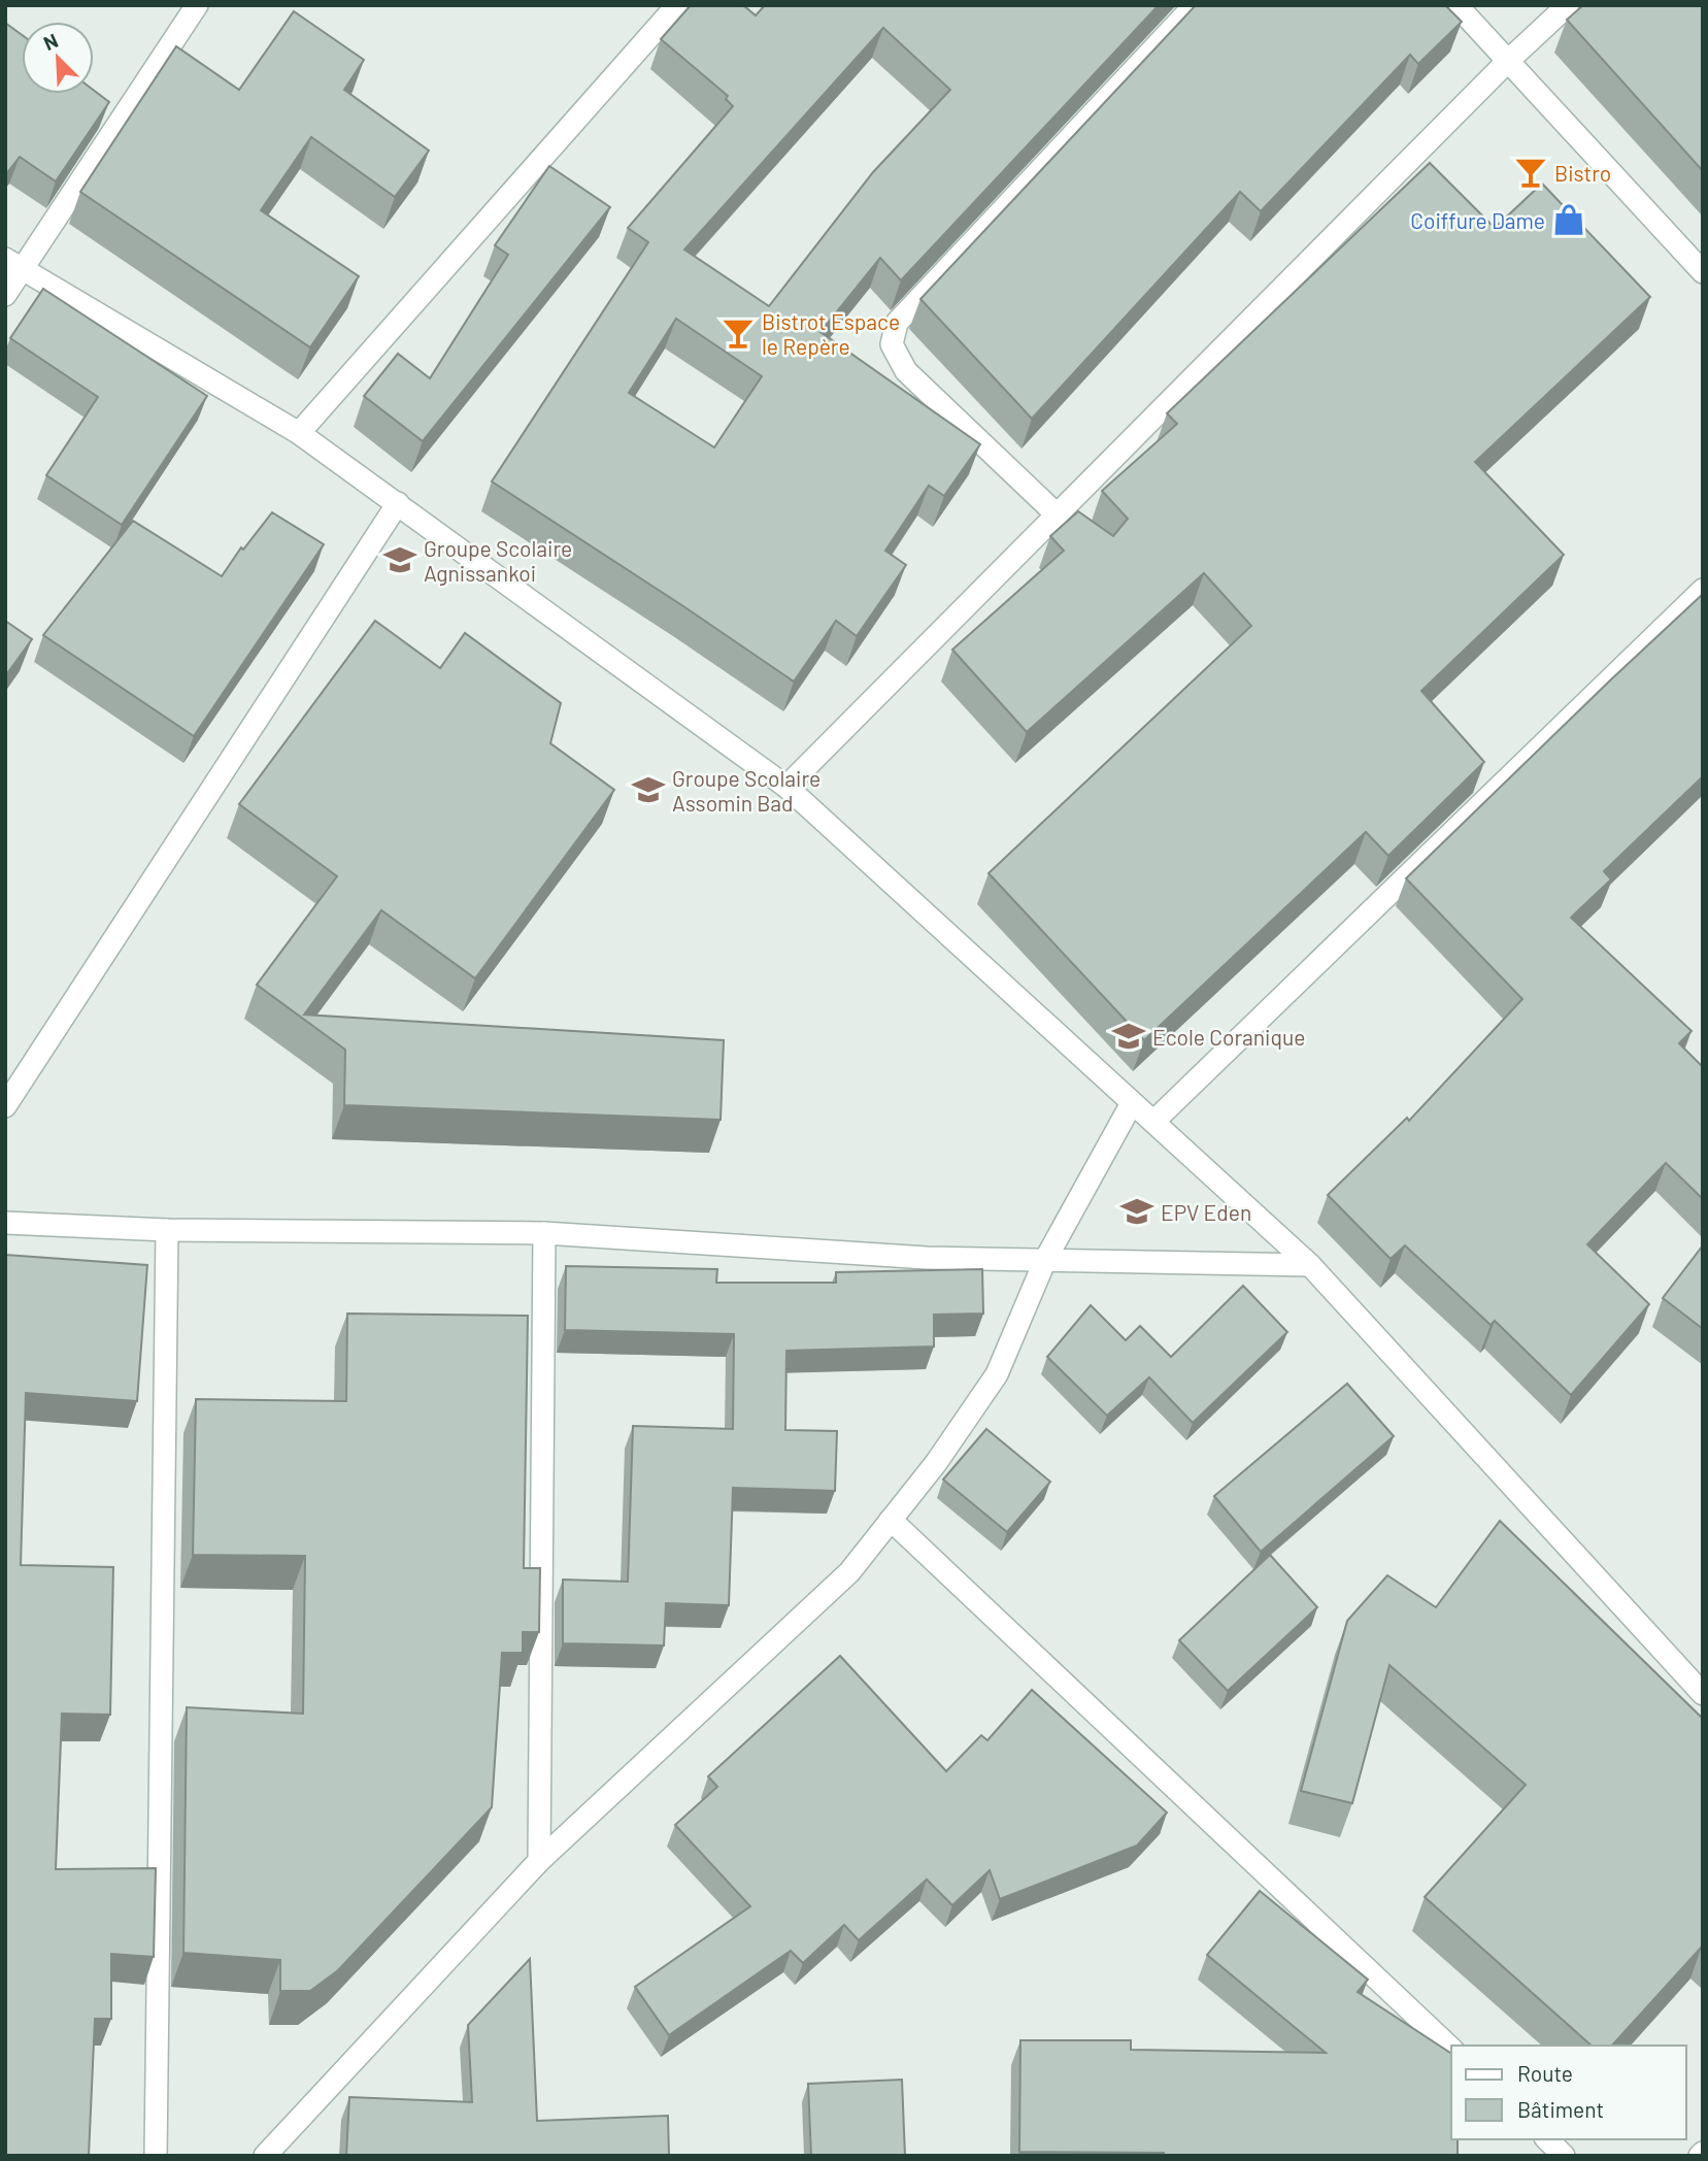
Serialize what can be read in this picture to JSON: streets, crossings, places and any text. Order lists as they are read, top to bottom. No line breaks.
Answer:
{"places":{"bar":["Bistro","Bistrot Espace le Repère"],"shop":["Coiffure Dame"],"school or university":["Groupe Scolaire Agnissankoi","Groupe Scolaire Assomin Bad","Ecole Coranique","EPV Eden"]},"legend":["Route","Bâtiment"],"north":"top left"}
